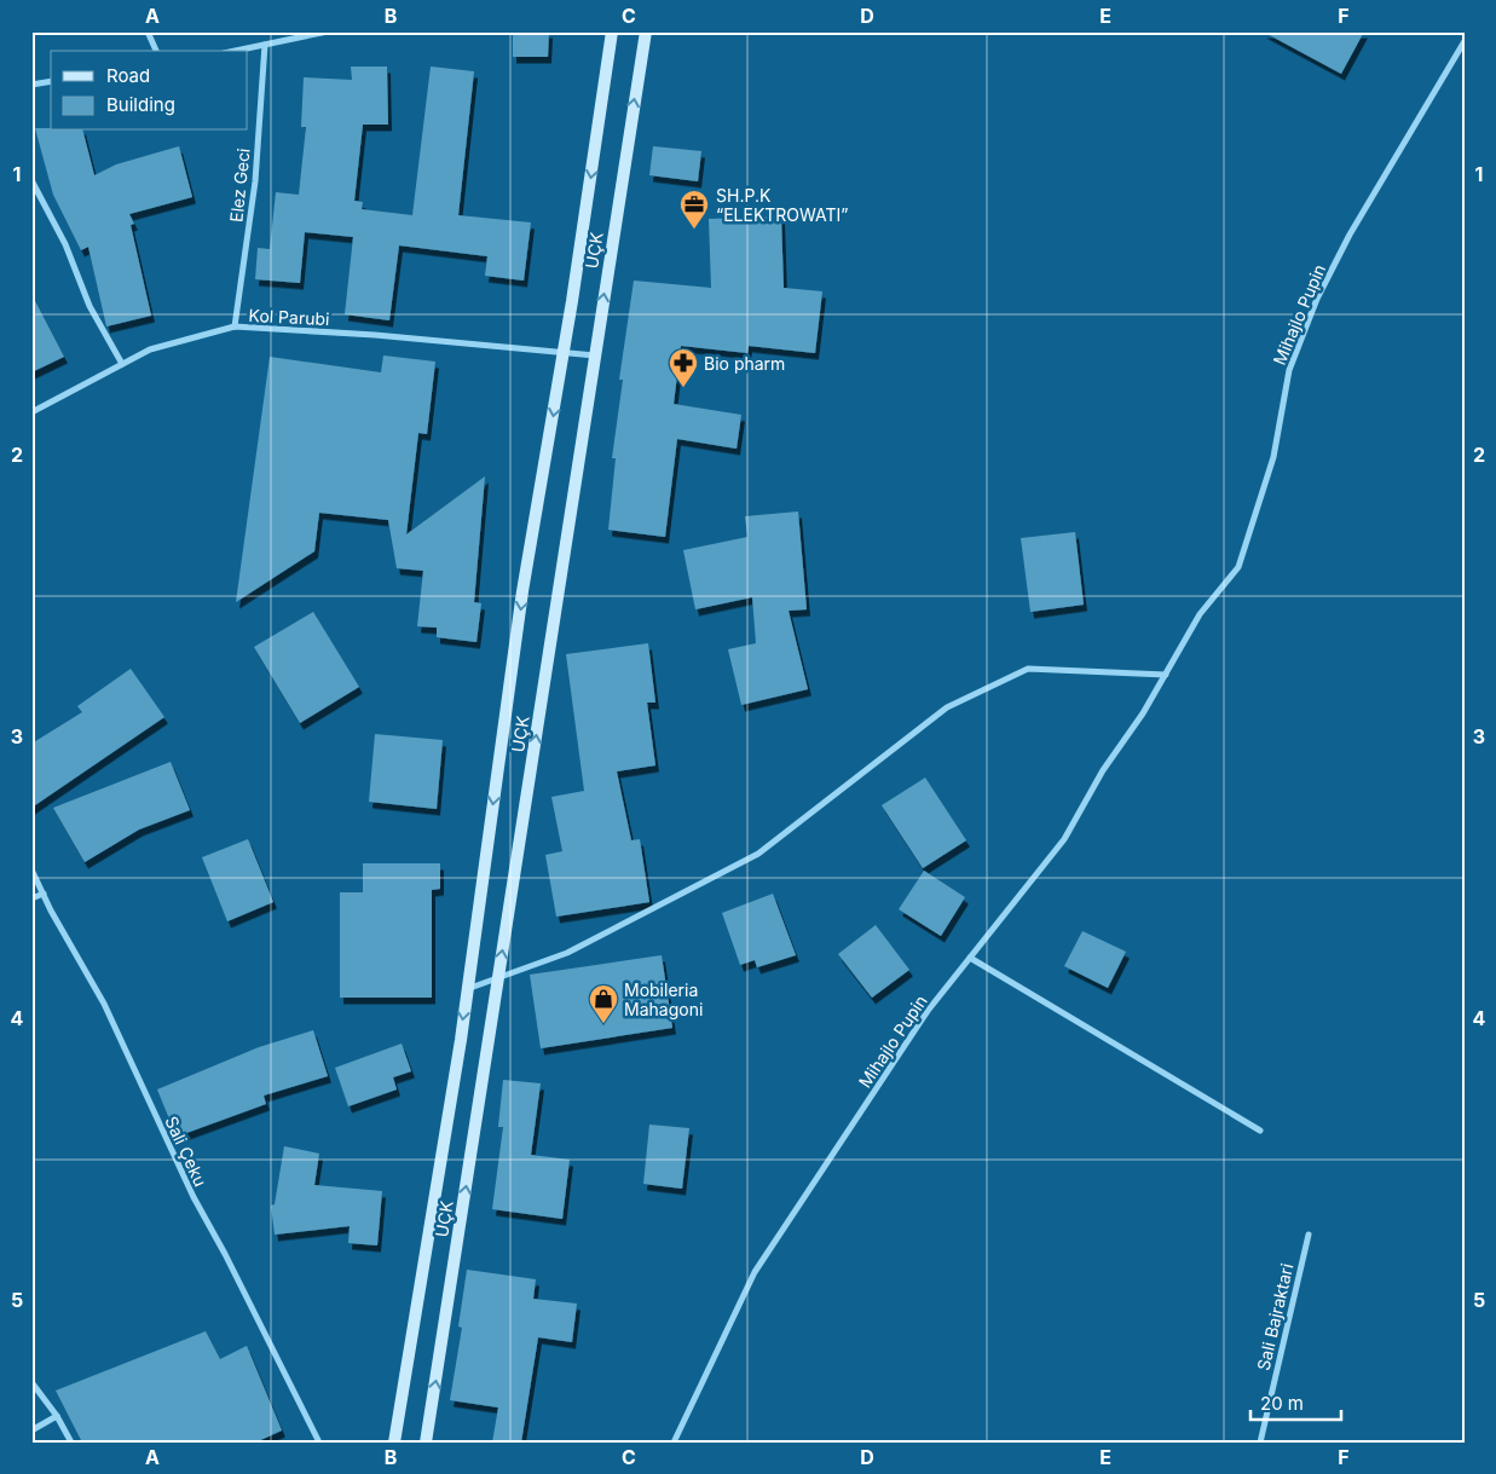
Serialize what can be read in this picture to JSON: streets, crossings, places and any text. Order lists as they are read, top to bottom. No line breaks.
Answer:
{"streets":{"main road":["UÇK"],"street":["Elez Geci","Mihajlo Pupin","Kol Parubi","Sali Çeku","Sali Bajraktari"]},"crossings":[["Elez Geci","Kol Parubi"],["UÇK","Kol Parubi"]],"places":{"office":["SH.P.K “ELEKTROWATI”"],"pharmacy":["Bio pharm"],"shop":["Mobileria Mahagoni"]},"legend":["Road","Building"],"scale_bar":"20 m","grid":{"columns":["A","B","C","D","E","F"],"rows":["1","2","3","4","5"]}}
